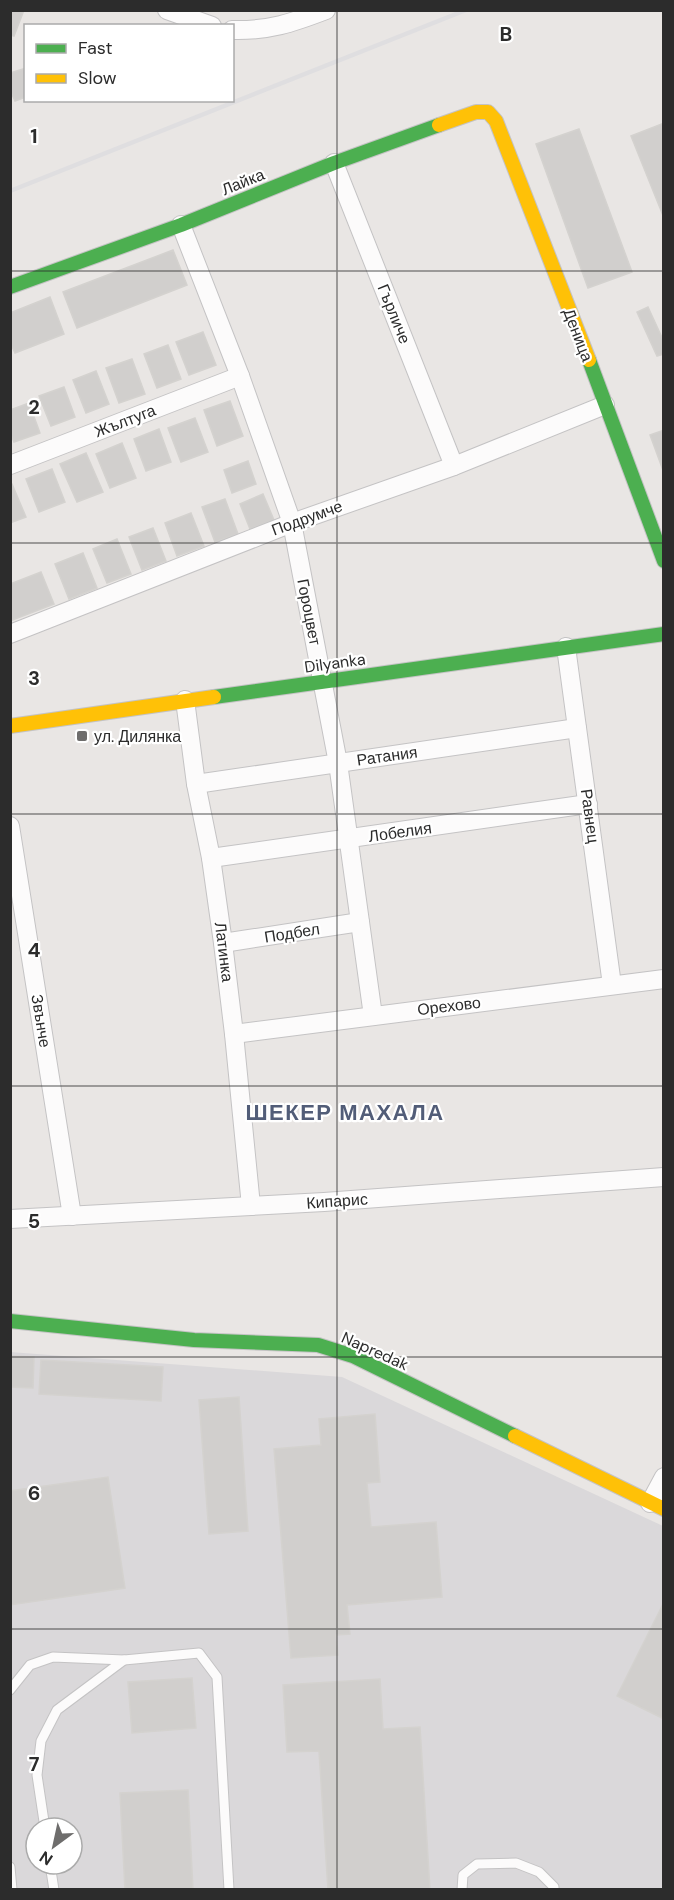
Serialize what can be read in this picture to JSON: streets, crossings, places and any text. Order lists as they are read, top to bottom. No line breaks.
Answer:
{"streets":{"street":["Лайка","Гърличе","Деница","Жълтуга","Подрумче","Гороцвет","Dilyanka","Ратания","Равнец","Лобелия","Подбел","Латинка","Орехово","Звънче","Кипарис","Napredak"]},"crossings":[["Лайка","Гърличе"],["Лайка","Деница"],["Лайка","Гороцвет"],["Гърличе","Подрумче"],["Деница","Подрумче"],["Жълтуга","Гороцвет"],["Подрумче","Гороцвет"],["Гороцвет","Dilyanka"],["Гороцвет","Ратания"],["Гороцвет","Лобелия"],["Гороцвет","Подбел"],["Гороцвет","Орехово"],["Dilyanka","Равнец"],["Dilyanka","Латинка"],["Ратания","Равнец"],["Ратания","Латинка"],["Равнец","Лобелия"],["Равнец","Орехово"],["Лобелия","Латинка"],["Подбел","Латинка"],["Латинка","Орехово"],["Латинка","Кипарис"],["Звънче","Кипарис"]],"districts":["ШЕКЕР МАХАЛА"],"places":{"transit":["ул. Дилянка"]},"legend":["Fast","Slow"],"north":"bottom left","grid":{"columns":["B"],"rows":["1","2","3","4","5","6","7"]}}
